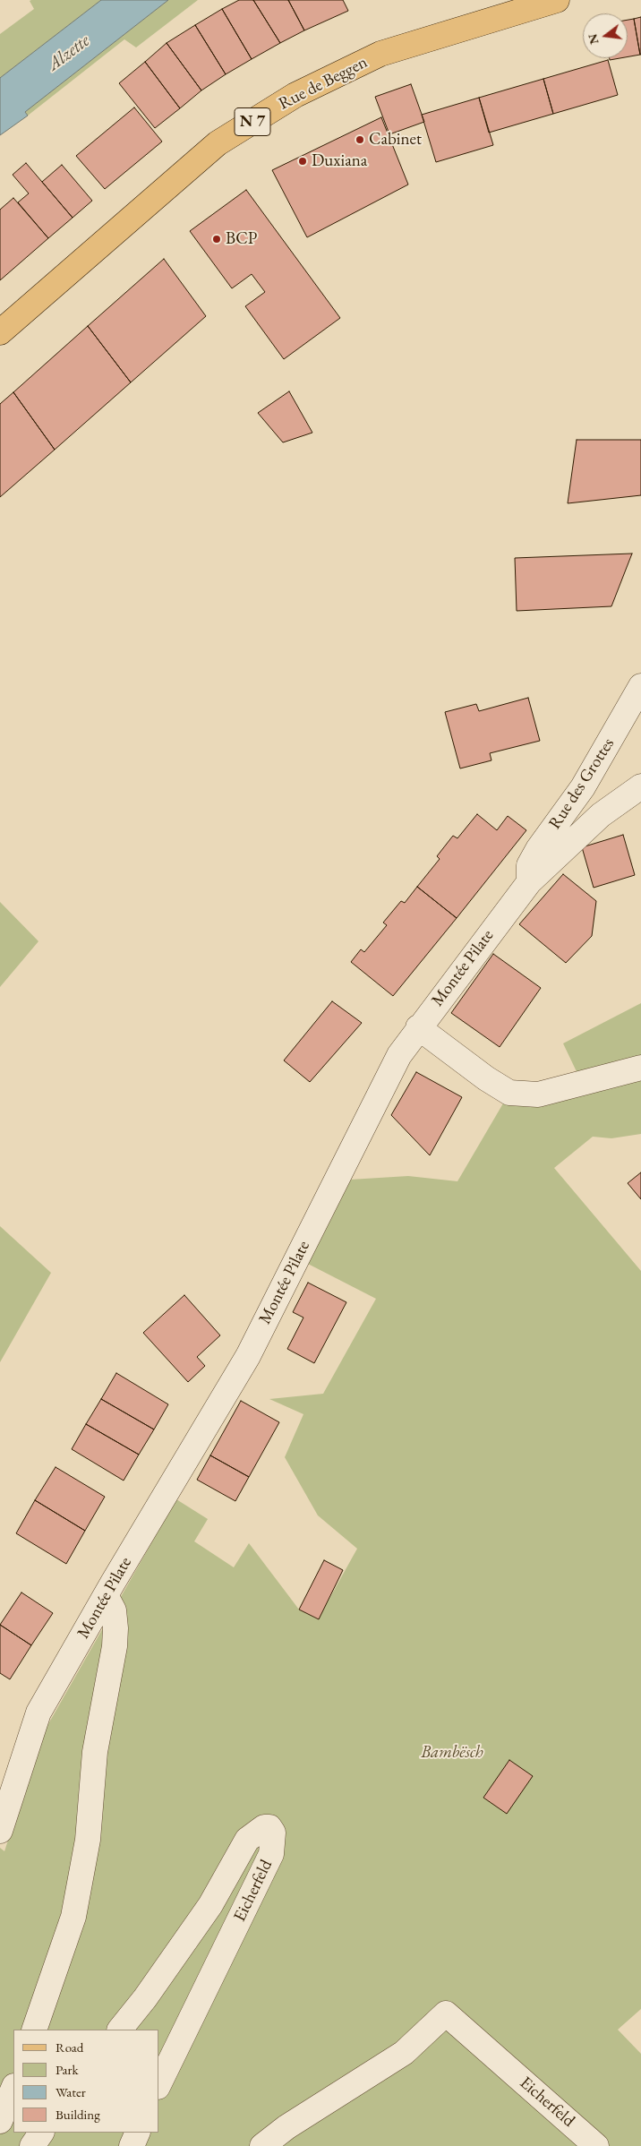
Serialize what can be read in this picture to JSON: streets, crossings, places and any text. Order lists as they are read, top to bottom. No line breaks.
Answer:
{"streets":{"main road":["Rue de Beggen","N 7"],"street":["Rue des Grottes","Montée Pilate","Eicherfeld"]},"crossings":[["Rue des Grottes","Montée Pilate"]],"water":["Alzette"],"parks":["Bambësch"],"places":["Cabinet","Duxiana","BCP"],"legend":["Road","Park","Water","Building"],"north":"left"}
